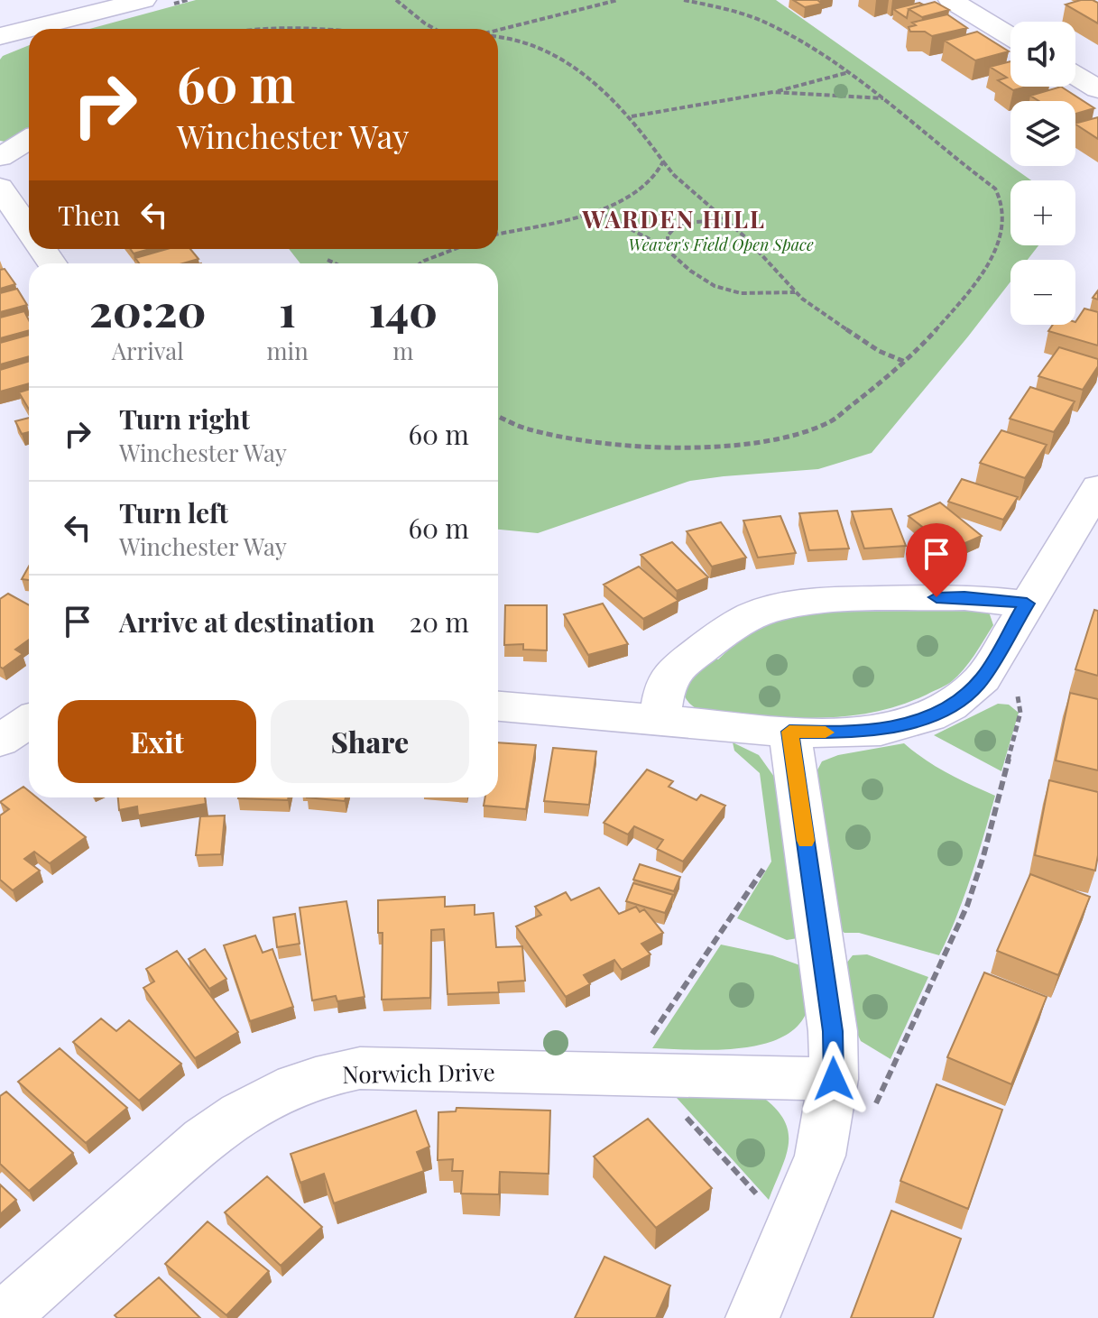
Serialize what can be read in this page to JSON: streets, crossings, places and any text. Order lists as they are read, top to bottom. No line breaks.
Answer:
{"streets":{"street":["Norwich Drive"]},"districts":["WARDEN HILL"],"parks":["Weaver's Field Open Space"],"page":{"map_buttons":["+","−"],"turn":["60 m","Winchester Way"],"then":"Then","eta":["20:20","Arrival","1","min","140","m"],"list":[{"name":"Turn right","note":"Winchester Way","value":"60 m"},{"name":"Turn left","note":"Winchester Way","value":"60 m"},{"name":"Arrive at destination","value":"20 m"}],"buttons":["Exit","Share"]}}
